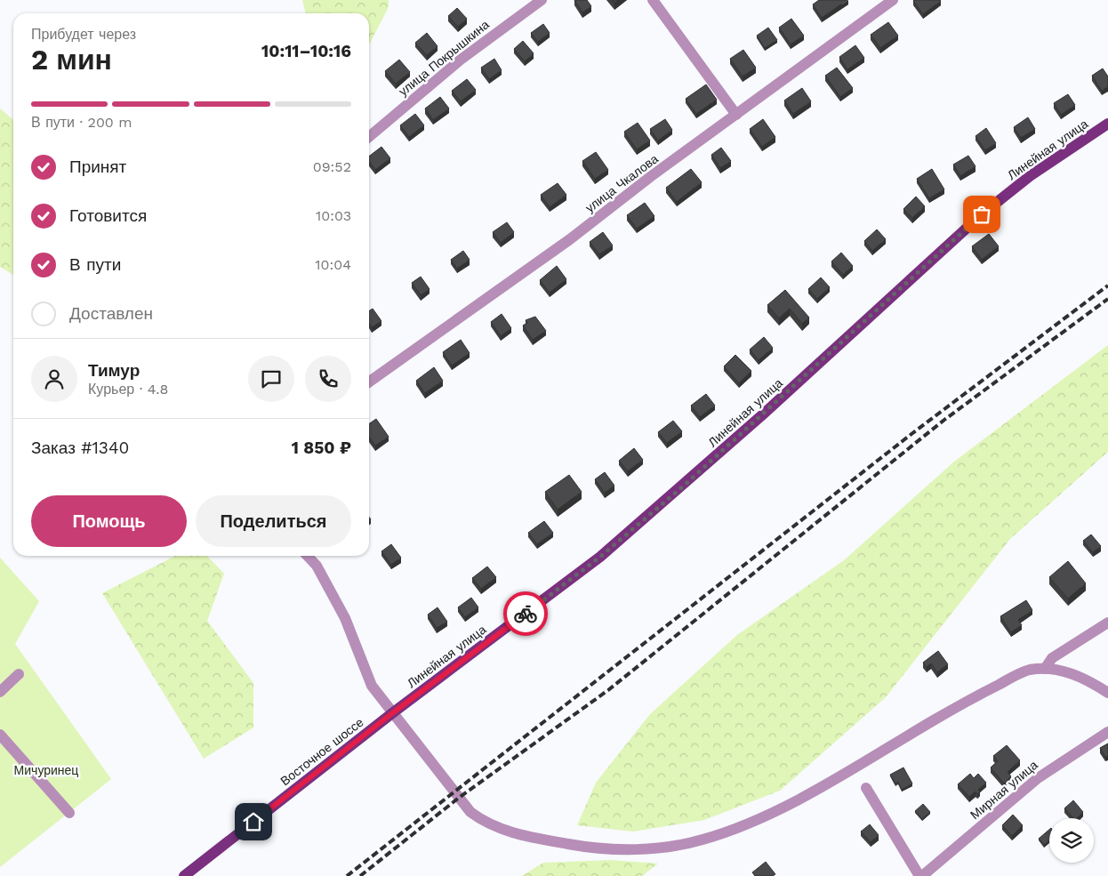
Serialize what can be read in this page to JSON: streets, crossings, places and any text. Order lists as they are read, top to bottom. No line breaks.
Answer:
{"streets":{"main road":["Линейная улица","Восточное шоссе"],"street":["улица Покрышкина","улица Чкалова","Мирная улица"]},"crossings":[["Линейная улица","Восточное шоссе"]],"parks":["Мичуринец"],"page":{"heading":["2 мин","Прибудет через","10:11–10:16"],"panel":["Тимур","Курьер · 4.8","Заказ #1340","1 850 ₽"],"bar":"В пути · 200 m","list":[["Принят","09:52"],["Готовится","10:03"],["В пути","10:04"],"Доставлен"],"buttons":["Помощь","Поделиться"]}}
